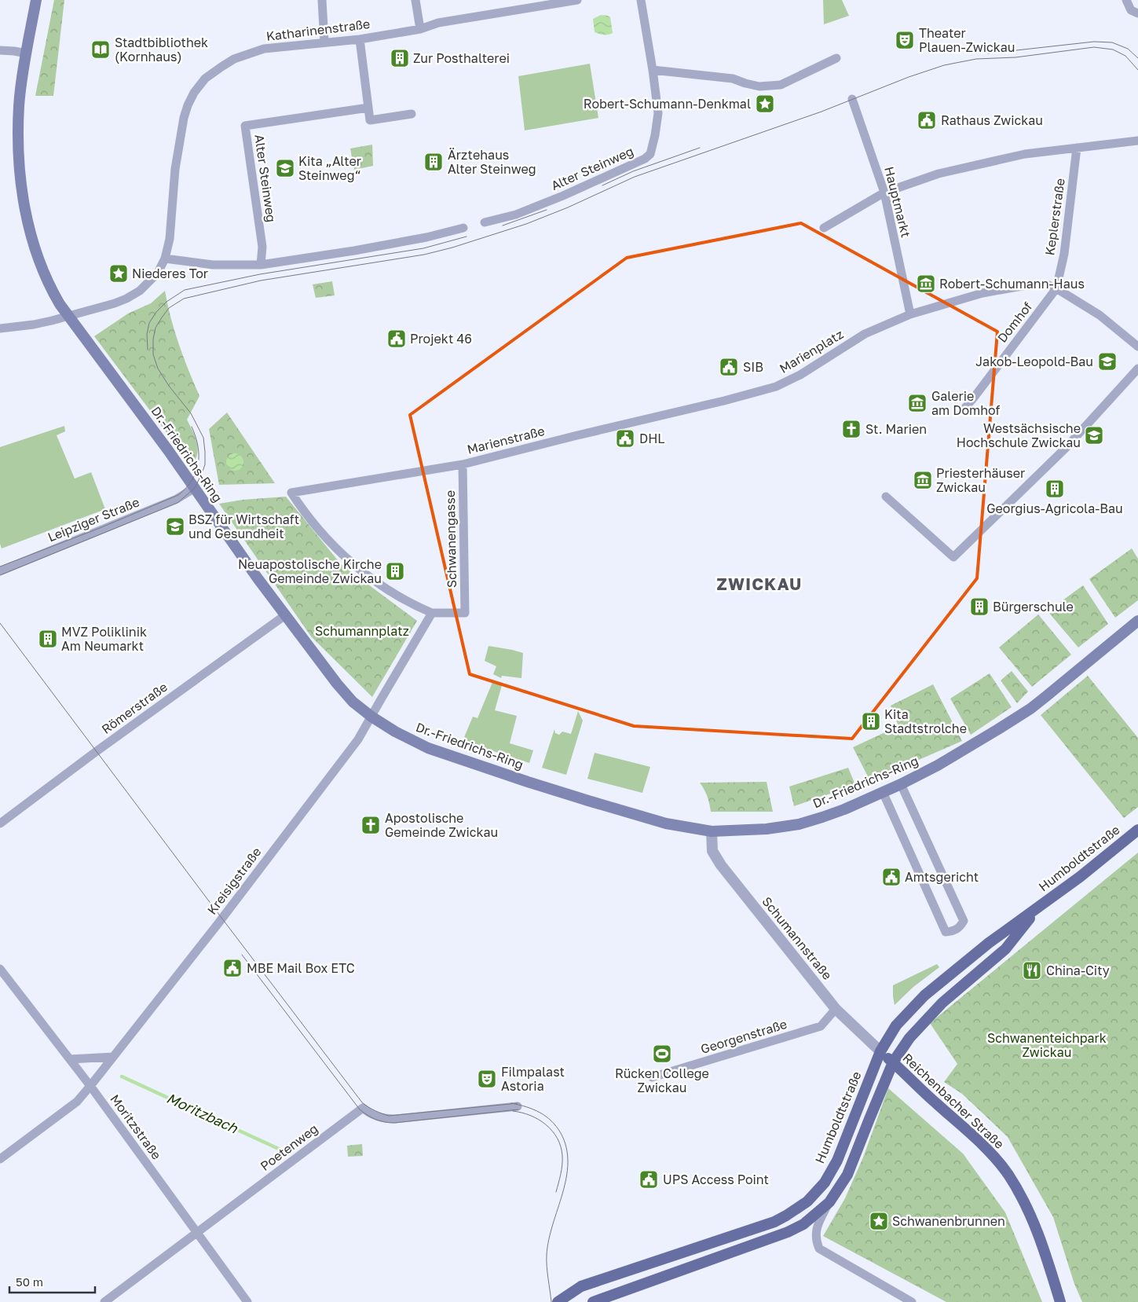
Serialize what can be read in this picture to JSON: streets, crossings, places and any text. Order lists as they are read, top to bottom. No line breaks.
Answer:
{"streets":{"main road":["Dr.-Friedrichs-Ring","Humboldtstraße","Reichenbacher Straße"],"street":["Katharinenstraße","Alter Steinweg","Hauptmarkt","Keplerstraße","Domhof","Marienplatz","Marienstraße","Leipziger Straße","Schwanengasse","Römerstraße","Kreisigstraße","Schumannstraße","Georgenstraße","Moritzstraße","Poetenweg"]},"crossings":[["Katharinenstraße","Dr.-Friedrichs-Ring"],["Hauptmarkt","Marienplatz"],["Keplerstraße","Domhof"],["Marienplatz","Marienstraße"],["Marienstraße","Schwanengasse"],["Dr.-Friedrichs-Ring","Leipziger Straße"],["Dr.-Friedrichs-Ring","Römerstraße"],["Dr.-Friedrichs-Ring","Kreisigstraße"],["Dr.-Friedrichs-Ring","Schumannstraße"],["Humboldtstraße","Schumannstraße"],["Humboldtstraße","Reichenbacher Straße"],["Kreisigstraße","Moritzstraße"],["Schumannstraße","Georgenstraße"],["Schumannstraße","Reichenbacher Straße"],["Moritzstraße","Poetenweg"]],"districts":["ZWICKAU"],"water":["Moritzbach"],"parks":["Schumannplatz","Schwanenteichpark Zwickau"],"places":{"theatre":["Theater Plauen-Zwickau","Filmpalast Astoria"],"library":["Stadtbibliothek (Kornhaus)"],"building":["Zur Posthalterei","Ärztehaus Alter Steinweg","Georgius-Agricola-Bau","Neuapostolische Kirche Gemeinde Zwickau","Bürgerschule","MVZ Poliklinik Am Neumarkt","Kita Stadtstrolche"],"place":["Robert-Schumann-Denkmal","Niederes Tor","Schwanenbrunnen"],"public building":["Rathaus Zwickau","Projekt 46","SIB","DHL","Amtsgericht","MBE Mail Box ETC","UPS Access Point"],"school or university":["Kita „Alter Steinweg“","Jakob-Leopold-Bau","Westsächsische Hochschule Zwickau","BSZ für Wirtschaft und Gesundheit"],"museum":["Robert-Schumann-Haus","Galerie am Domhof","Priesterhäuser Zwickau"],"church":["St. Marien","Apostolische Gemeinde Zwickau"],"restaurant":["China-City"],"sports":["Rücken College Zwickau"]},"scale_bar":"50 m"}
